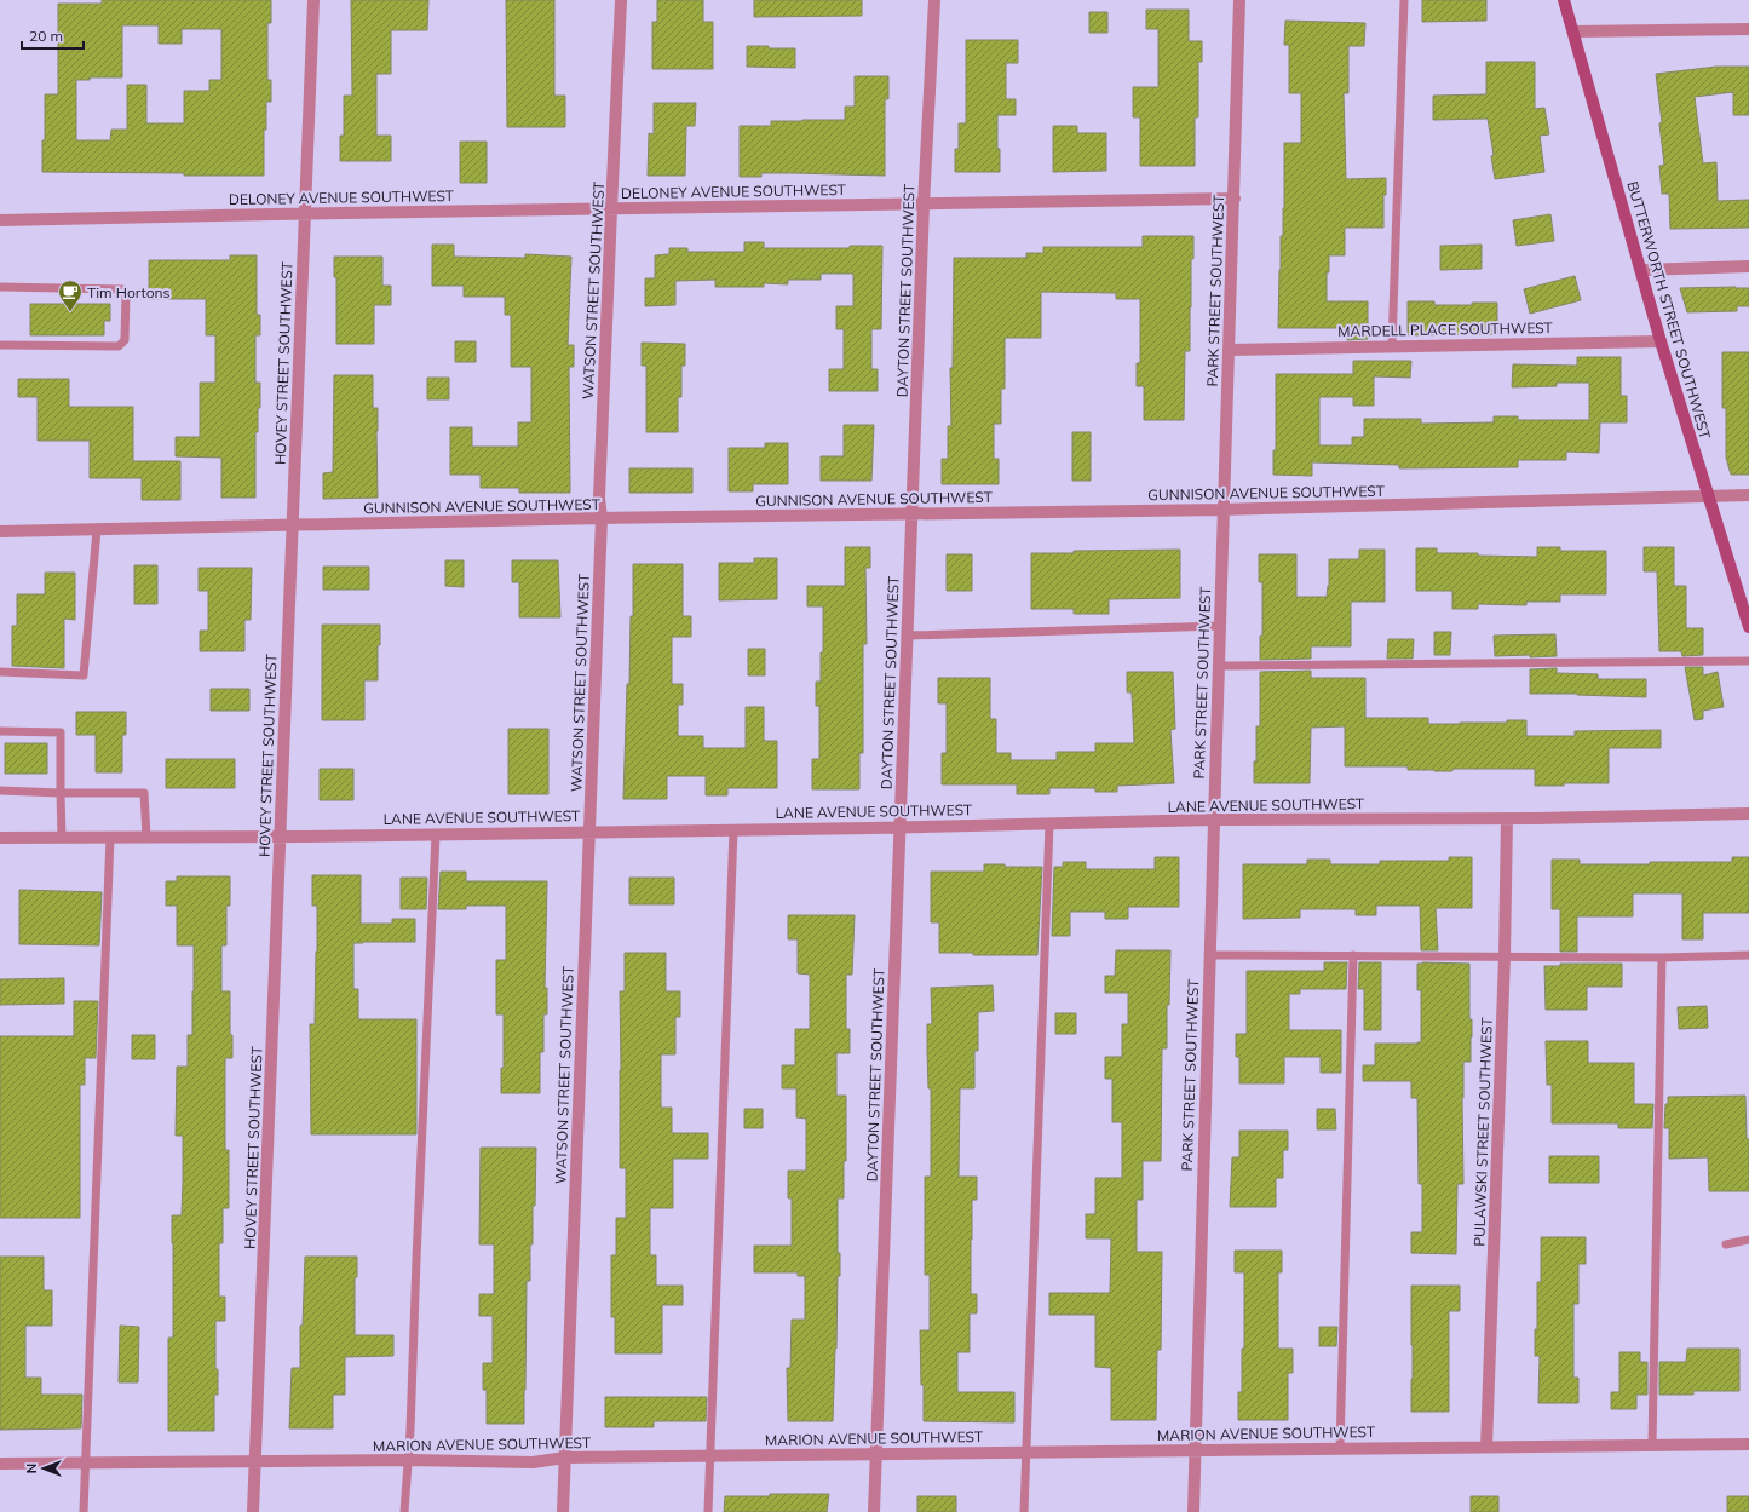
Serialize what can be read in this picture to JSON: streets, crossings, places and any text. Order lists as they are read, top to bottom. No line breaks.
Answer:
{"streets":{"street":["DELONEY AVENUE SOUTHWEST","WATSON STREET SOUTHWEST","DAYTON STREET SOUTHWEST","PARK STREET SOUTHWEST","BUTTERWORTH STREET SOUTHWEST","MARDELL PLACE SOUTHWEST","HOVEY STREET SOUTHWEST","GUNNISON AVENUE SOUTHWEST","LANE AVENUE SOUTHWEST","PULAWSKI STREET SOUTHWEST","MARION AVENUE SOUTHWEST"]},"crossings":[["DELONEY AVENUE SOUTHWEST","WATSON STREET SOUTHWEST"],["DELONEY AVENUE SOUTHWEST","DAYTON STREET SOUTHWEST"],["DELONEY AVENUE SOUTHWEST","PARK STREET SOUTHWEST"],["DELONEY AVENUE SOUTHWEST","HOVEY STREET SOUTHWEST"],["WATSON STREET SOUTHWEST","GUNNISON AVENUE SOUTHWEST"],["WATSON STREET SOUTHWEST","LANE AVENUE SOUTHWEST"],["WATSON STREET SOUTHWEST","MARION AVENUE SOUTHWEST"],["DAYTON STREET SOUTHWEST","GUNNISON AVENUE SOUTHWEST"],["DAYTON STREET SOUTHWEST","LANE AVENUE SOUTHWEST"],["DAYTON STREET SOUTHWEST","MARION AVENUE SOUTHWEST"],["PARK STREET SOUTHWEST","MARDELL PLACE SOUTHWEST"],["PARK STREET SOUTHWEST","GUNNISON AVENUE SOUTHWEST"],["PARK STREET SOUTHWEST","LANE AVENUE SOUTHWEST"],["PARK STREET SOUTHWEST","MARION AVENUE SOUTHWEST"],["BUTTERWORTH STREET SOUTHWEST","MARDELL PLACE SOUTHWEST"],["BUTTERWORTH STREET SOUTHWEST","GUNNISON AVENUE SOUTHWEST"],["HOVEY STREET SOUTHWEST","GUNNISON AVENUE SOUTHWEST"],["HOVEY STREET SOUTHWEST","LANE AVENUE SOUTHWEST"],["HOVEY STREET SOUTHWEST","MARION AVENUE SOUTHWEST"],["LANE AVENUE SOUTHWEST","PULAWSKI STREET SOUTHWEST"],["PULAWSKI STREET SOUTHWEST","MARION AVENUE SOUTHWEST"]],"places":{"cafe":["Tim Hortons"]},"scale_bar":"20 m","north":"left"}
